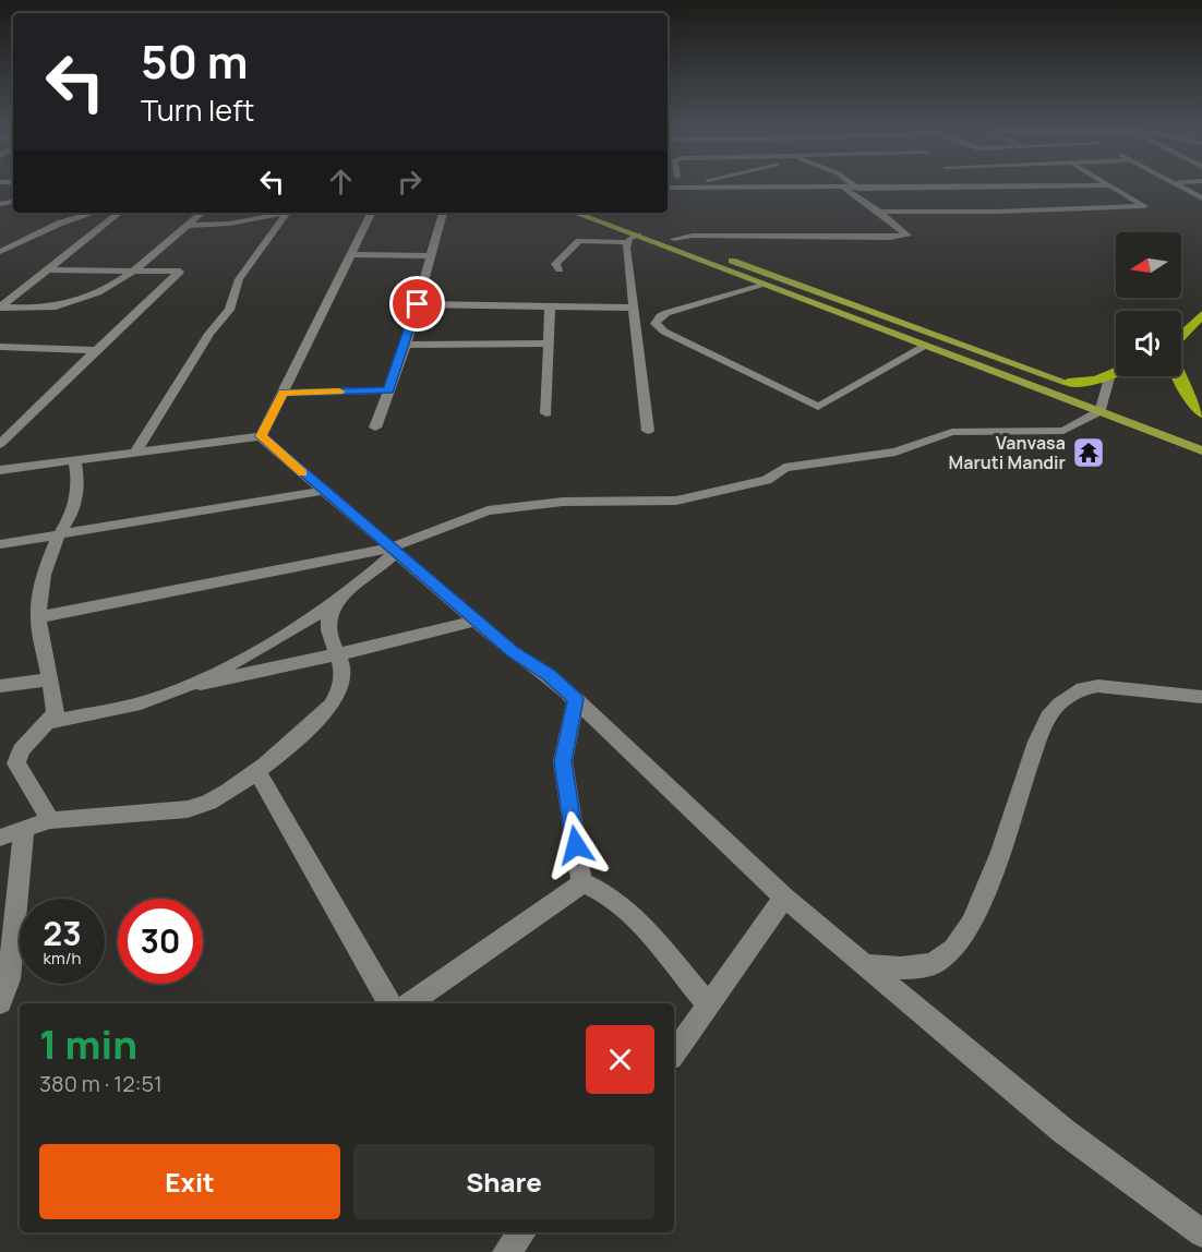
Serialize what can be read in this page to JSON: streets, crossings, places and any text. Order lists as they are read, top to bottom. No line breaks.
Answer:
{"places":{"temple":["Vanvasa Maruti Mandir"]},"north":"left","page":{"turn":["50 m","Turn left"],"speed":"23 km/h","limit":"30","heading":["1 min","380 m · 12:51"],"buttons":["Exit","Share"]}}
